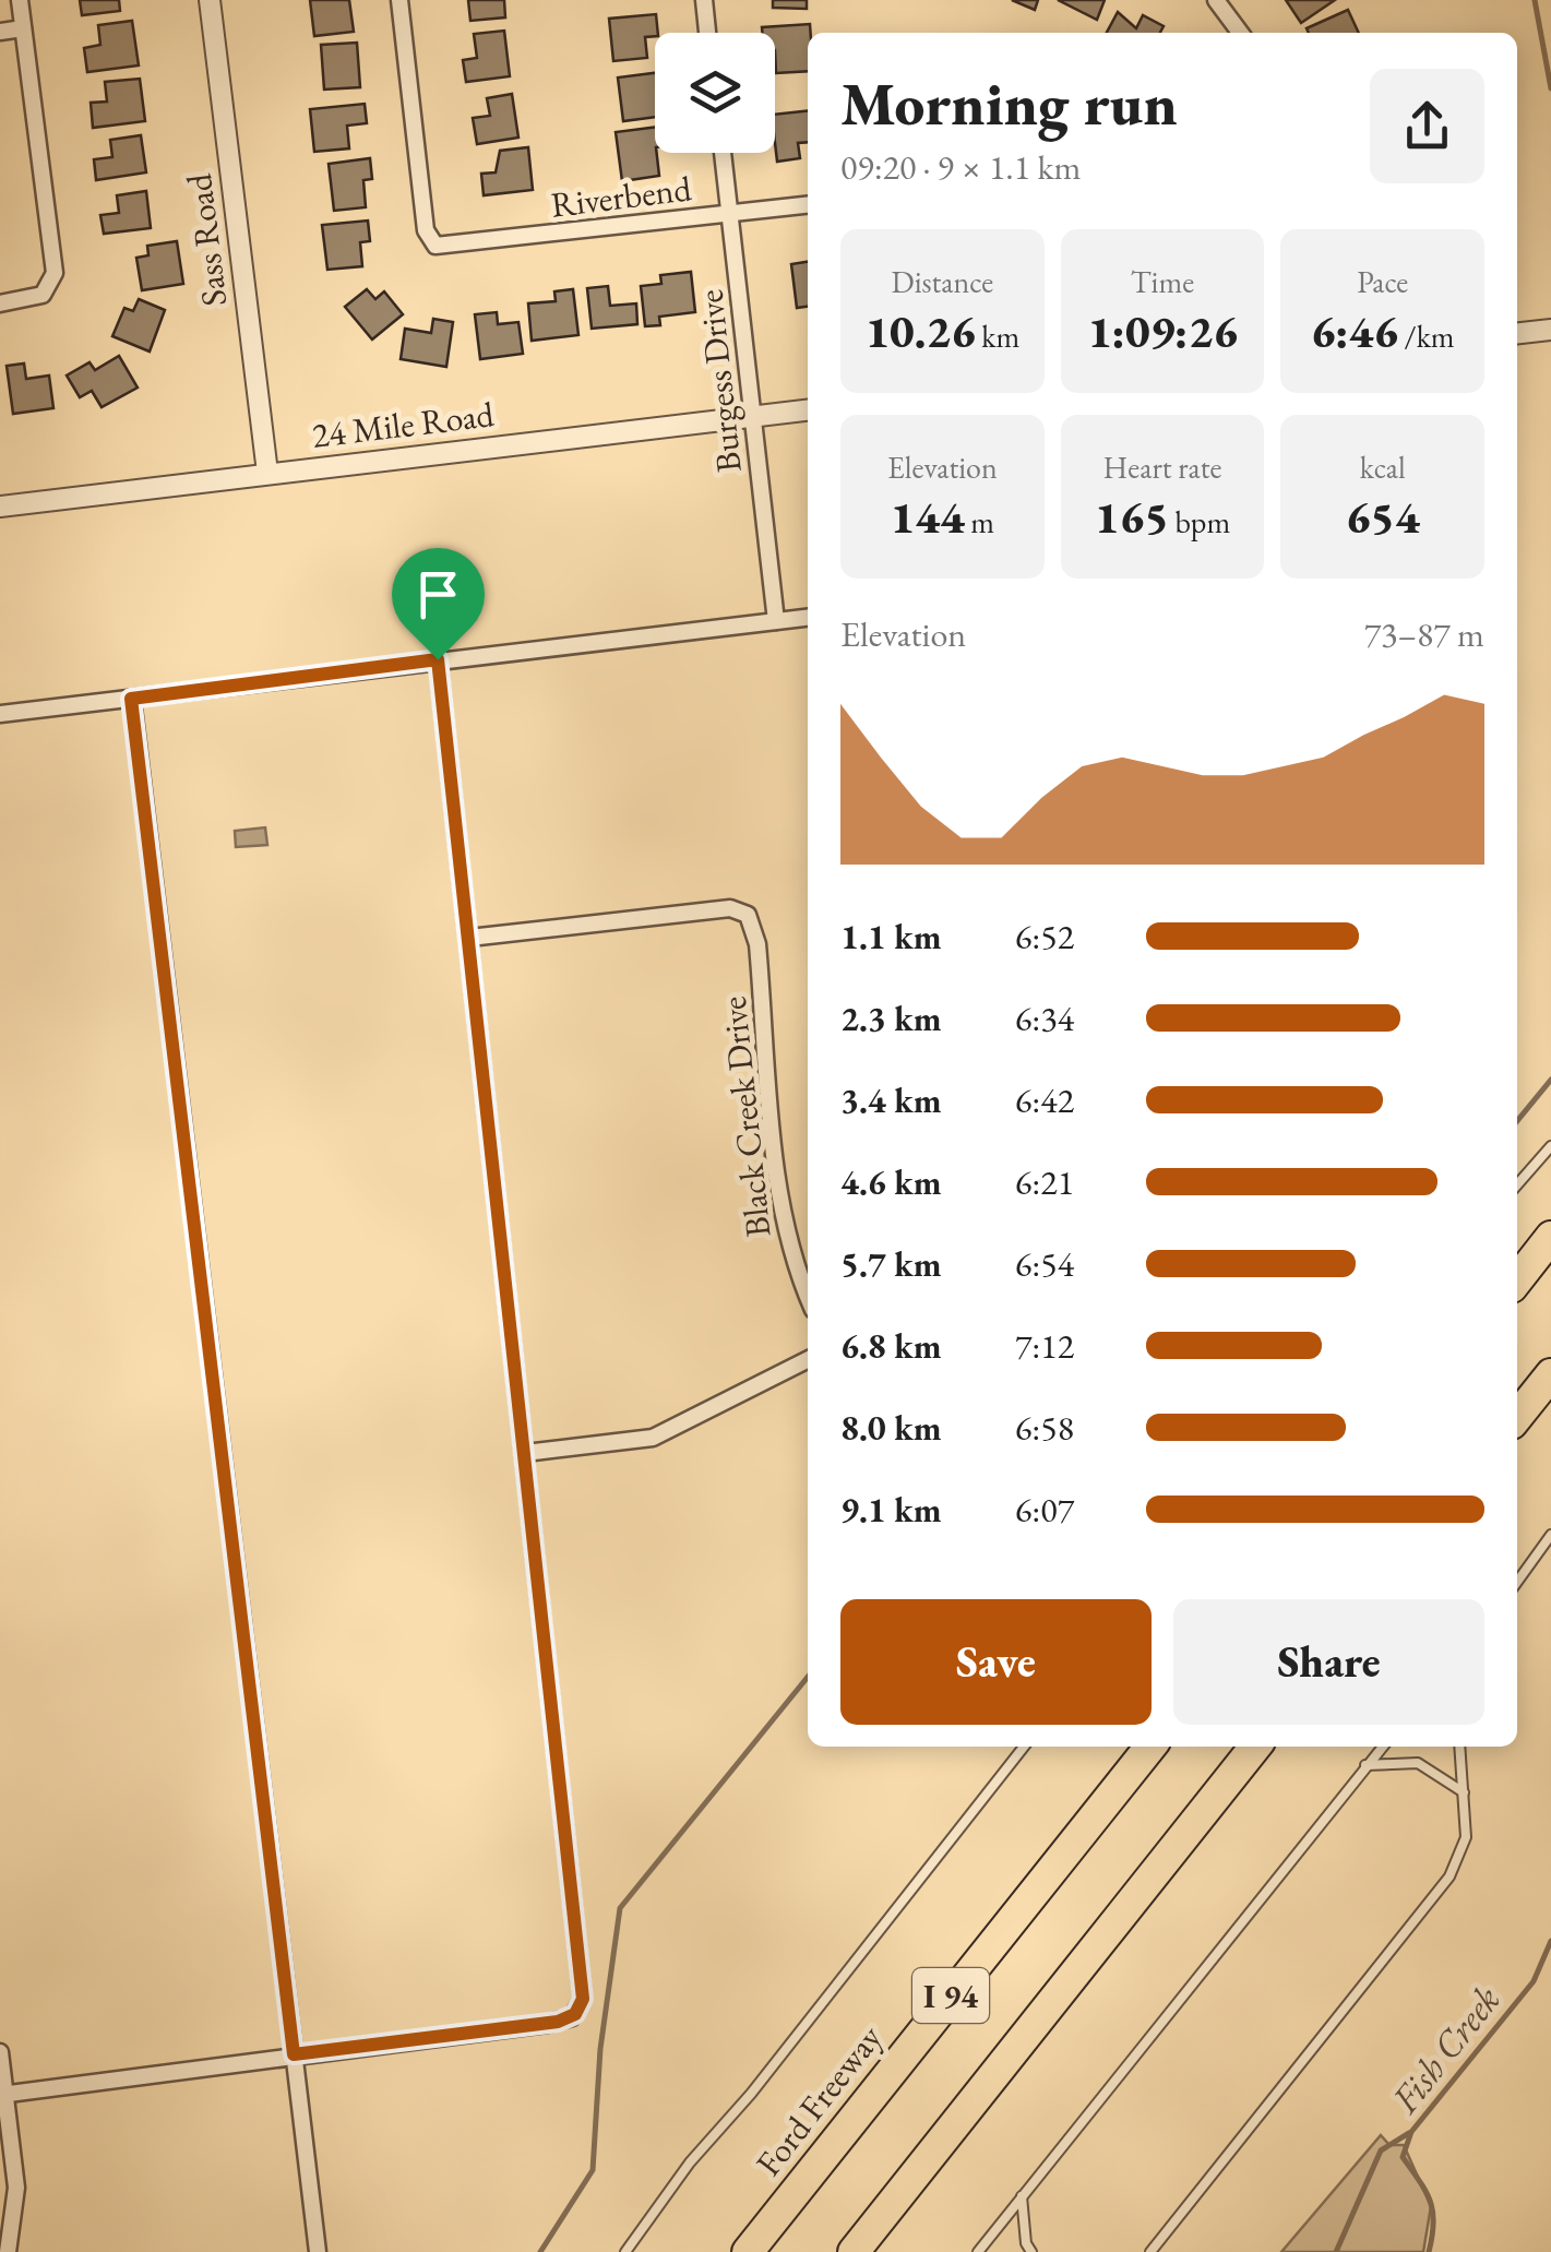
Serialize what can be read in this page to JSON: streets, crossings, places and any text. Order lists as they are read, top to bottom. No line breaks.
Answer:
{"streets":{"highway":["I 94","Ford Freeway"],"street":["Riverbend","Sass Road","Burgess Drive","24 Mile Road","Black Creek Drive"]},"crossings":[["Riverbend","Burgess Drive"],["Sass Road","24 Mile Road"],["Burgess Drive","24 Mile Road"]],"water":["Fish Creek"],"page":{"heading":["Morning run","09:20 · 9 × 1.1 km"],"stats":[["Distance","10.26 km"],["Time","1:09:26"],["Pace","6:46 /km"],["Elevation","144 m"],["Heart rate","165 bpm"],["kcal","654"]],"chart":["Elevation","73–87 m"],"list":[{"name":"1.1 km","note":"6:52"},{"name":"2.3 km","note":"6:34"},{"name":"3.4 km","note":"6:42"},{"name":"4.6 km","note":"6:21"},{"name":"5.7 km","note":"6:54"},{"name":"6.8 km","note":"7:12"},{"name":"8.0 km","note":"6:58"},{"name":"9.1 km","note":"6:07"}],"buttons":["Save","Share"]}}
